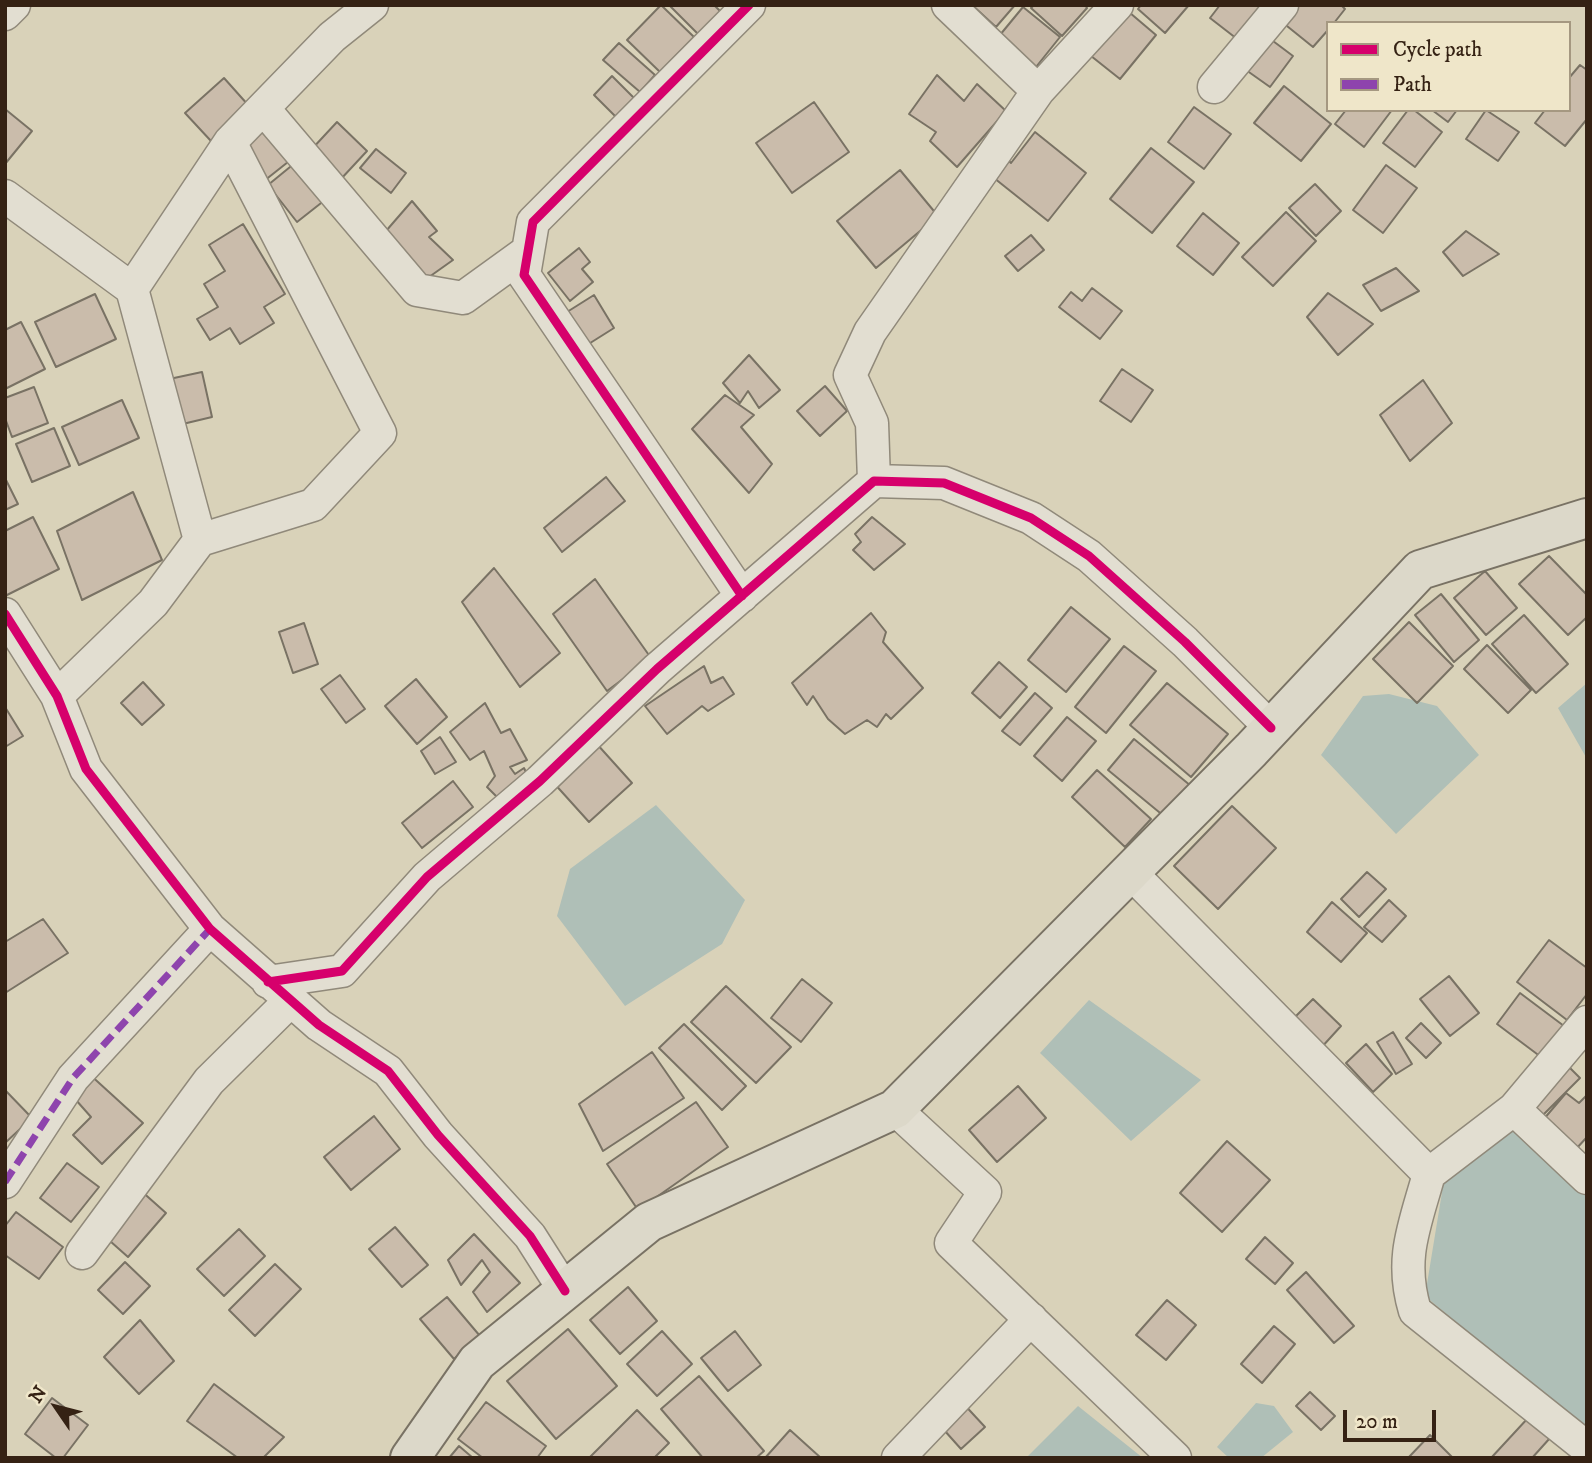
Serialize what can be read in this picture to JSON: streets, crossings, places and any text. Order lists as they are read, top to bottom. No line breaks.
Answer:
{"legend":["Cycle path","Path"],"scale_bar":"20 m","north":"top left"}
